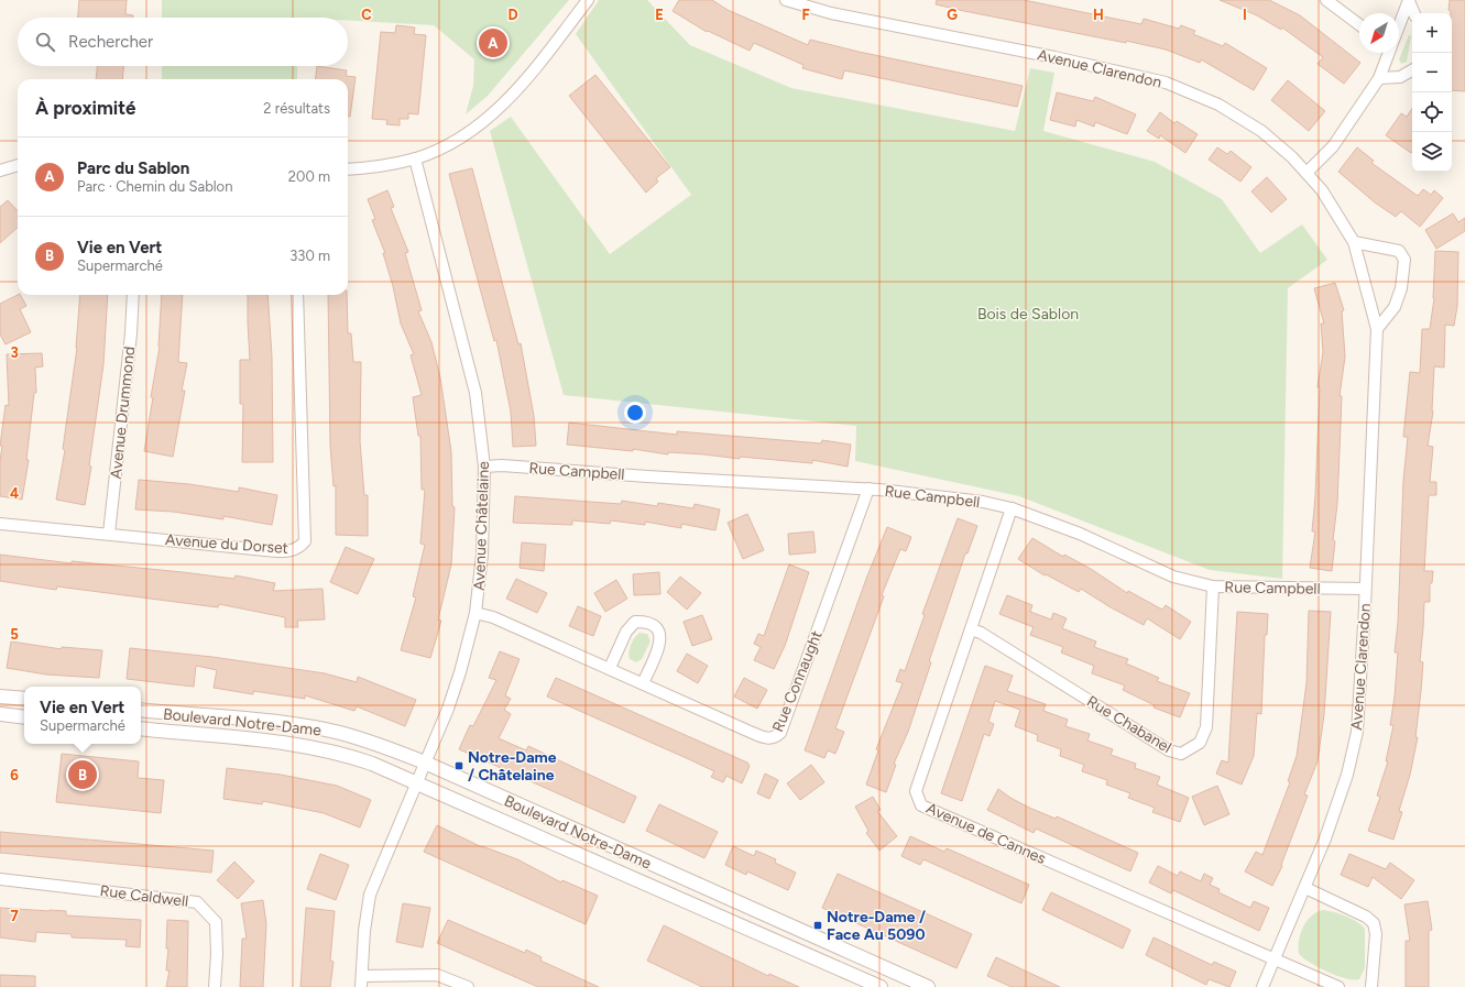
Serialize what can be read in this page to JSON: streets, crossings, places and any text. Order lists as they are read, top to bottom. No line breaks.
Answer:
{"streets":{"street":["Avenue Clarendon","Avenue Drummond","Rue Campbell","Avenue Châtelaine","Avenue du Dorset","Rue Connaught","Boulevard Notre-Dame","Rue Chabanel","Avenue de Cannes","Rue Caldwell"]},"crossings":[["Avenue Clarendon","Rue Campbell"],["Avenue Clarendon","Avenue de Cannes"],["Avenue Drummond","Avenue du Dorset"],["Rue Campbell","Avenue Châtelaine"],["Rue Campbell","Rue Connaught"],["Rue Campbell","Rue Chabanel"],["Rue Campbell","Avenue de Cannes"],["Avenue Châtelaine","Rue Connaught"],["Avenue Châtelaine","Boulevard Notre-Dame"],["Rue Chabanel","Avenue de Cannes"]],"parks":["Bois de Sablon"],"places":{"transit":["Notre-Dame / Châtelaine","Notre-Dame / Face Au 5090"]},"north":"bottom left","page":{"map_buttons":["+","−"],"search":"Rechercher","pins":["A","B"],"heading":["À proximité","2 résultats"],"list":[{"mark":"A","name":"Parc du Sablon","note":"Parc · Chemin du Sablon","value":"200 m"},{"mark":"B","name":"Vie en Vert","note":"Supermarché","value":"330 m"}],"popup":["Vie en Vert","Supermarché"]},"grid":{"columns":["C","D","E","F","G","H","I"],"rows":["3","4","5","6","7"]}}
